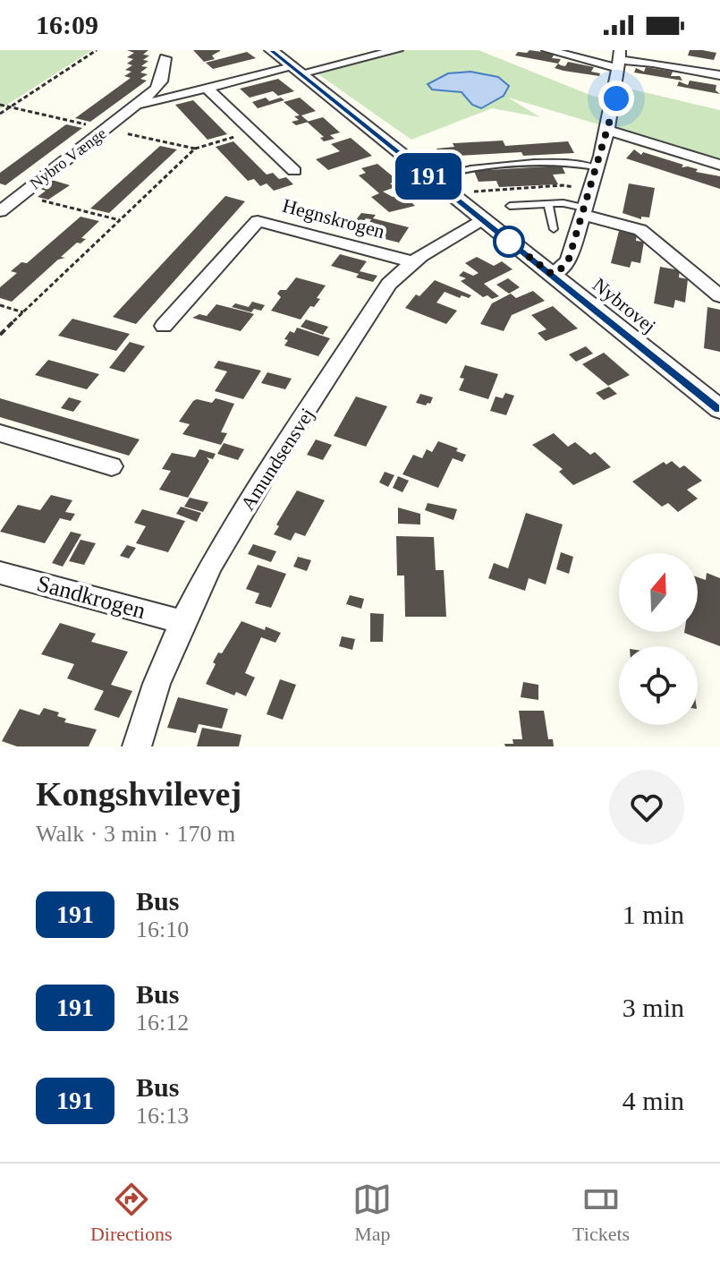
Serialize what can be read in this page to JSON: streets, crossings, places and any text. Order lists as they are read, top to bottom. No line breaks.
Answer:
{"streets":{"street":["Nybro Vænge","Hegnskrogen","Nybrovej","Amundsensvej","Sandkrogen"]},"crossings":[["Nybro Vænge","Nybrovej"],["Hegnskrogen","Amundsensvej"],["Nybrovej","Amundsensvej"],["Amundsensvej","Sandkrogen"]],"lines":["bus line 191"],"north":"top","page":{"status":"16:09","on_map":"191","heading":["Kongshvilevej","Walk · 3 min · 170 m"],"list":[{"mark":"191","name":"Bus","note":"16:10","value":"1 min"},{"mark":"191","name":"Bus","note":"16:12","value":"3 min"},{"mark":"191","name":"Bus","note":"16:13","value":"4 min"}],"tabs":["Directions","Map","Tickets"]}}
